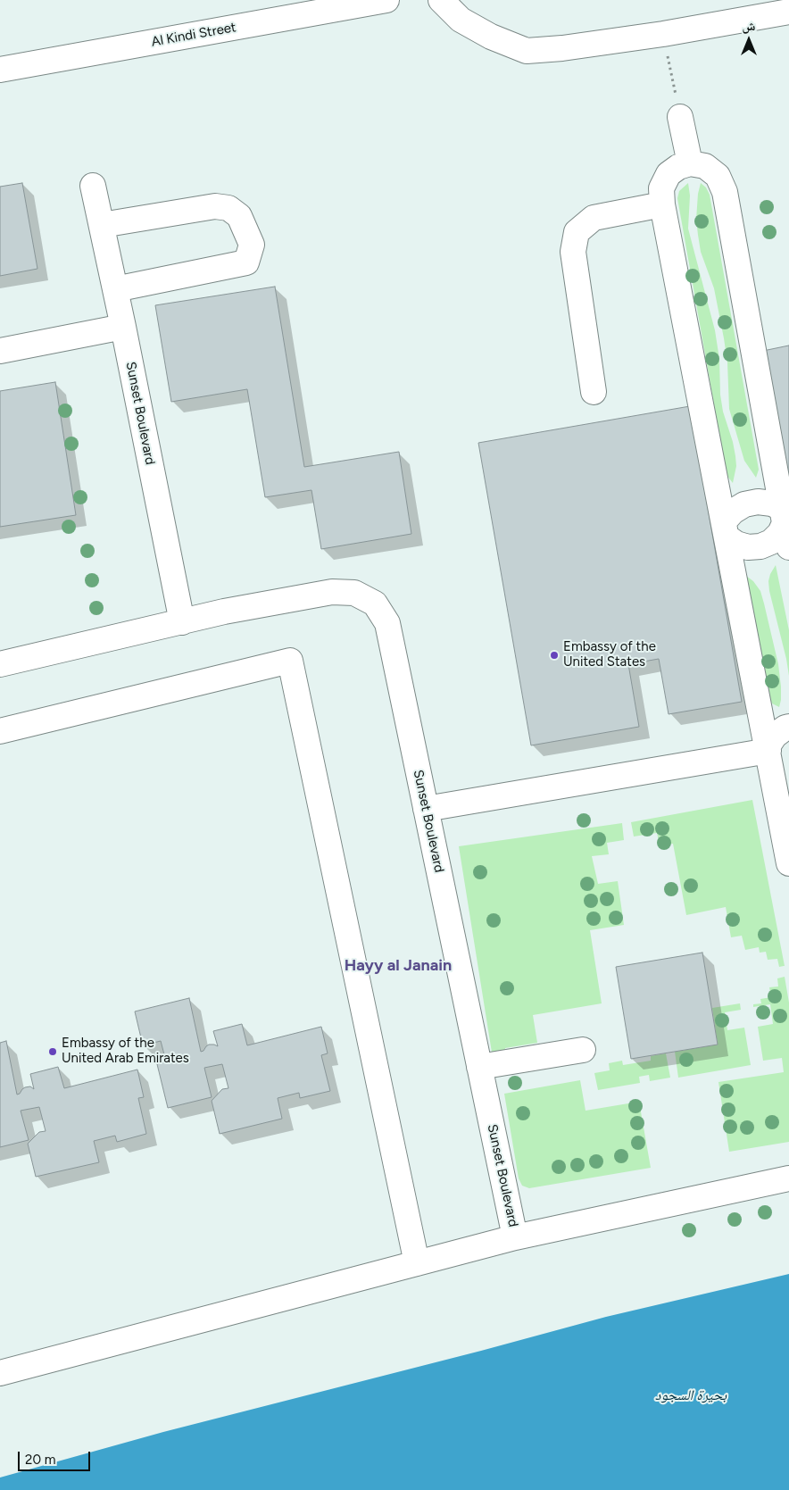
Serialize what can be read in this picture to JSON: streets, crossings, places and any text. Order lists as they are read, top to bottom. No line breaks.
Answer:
{"streets":{"street":["Al Kindi Street","Sunset Boulevard"]},"districts":["Hayy al Janain"],"water":["بحيرة السجود"],"places":["Embassy of the United States","Embassy of the United Arab Emirates"],"scale_bar":"20 m","north":"top"}
